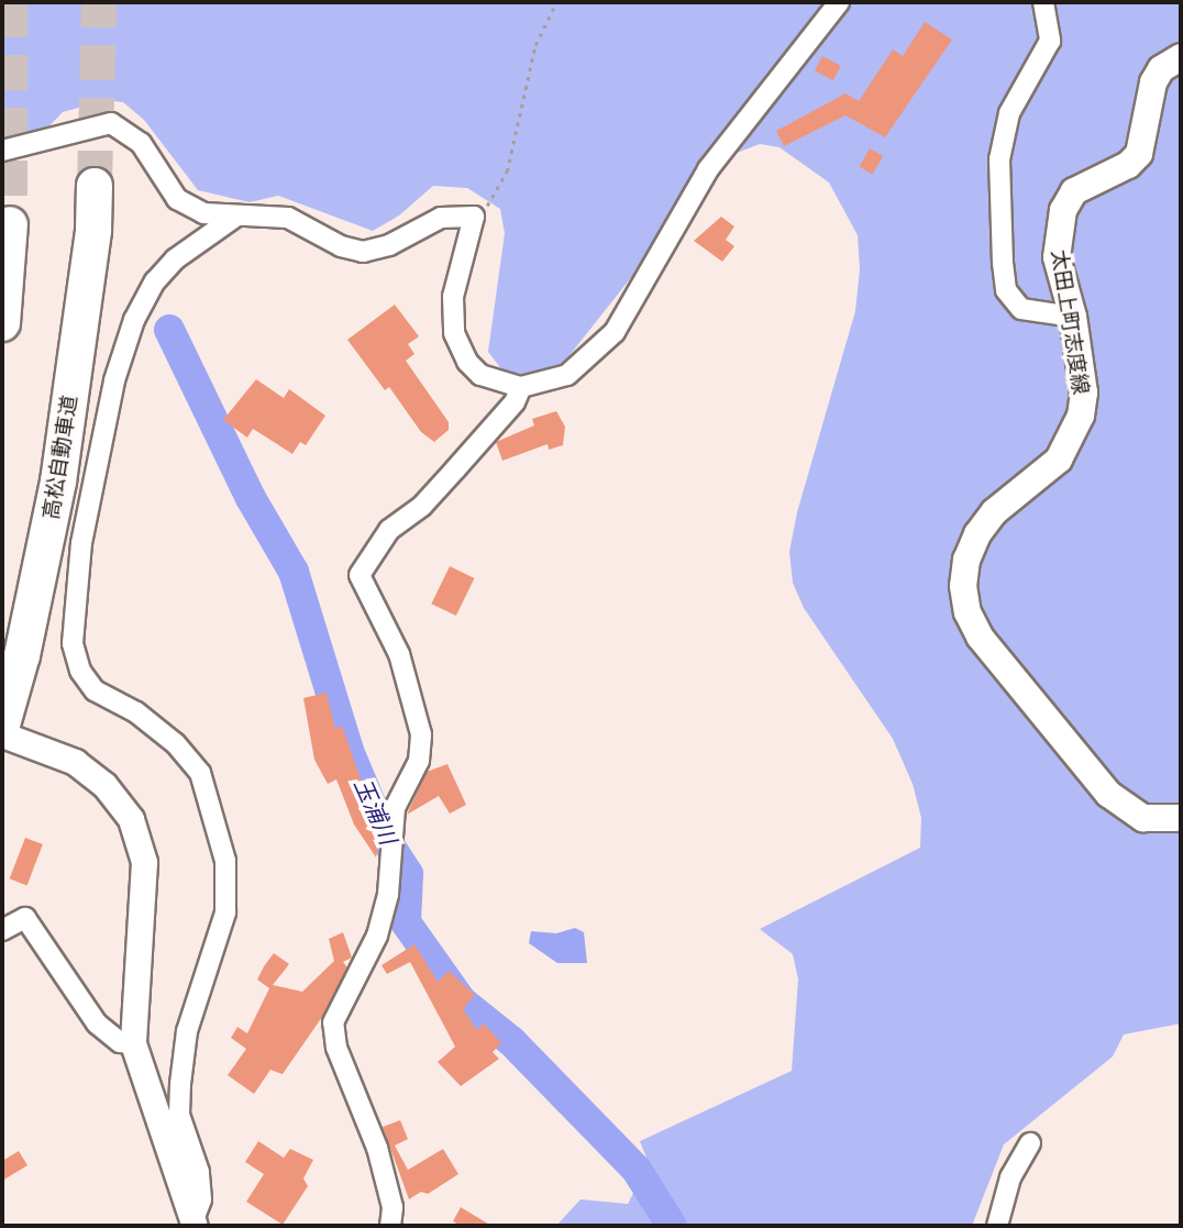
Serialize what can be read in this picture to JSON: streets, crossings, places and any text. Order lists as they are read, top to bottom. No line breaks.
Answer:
{"streets":{"highway":["高松自動車道"],"main road":["太田上町志度線"]},"water":["玉浦川"]}
